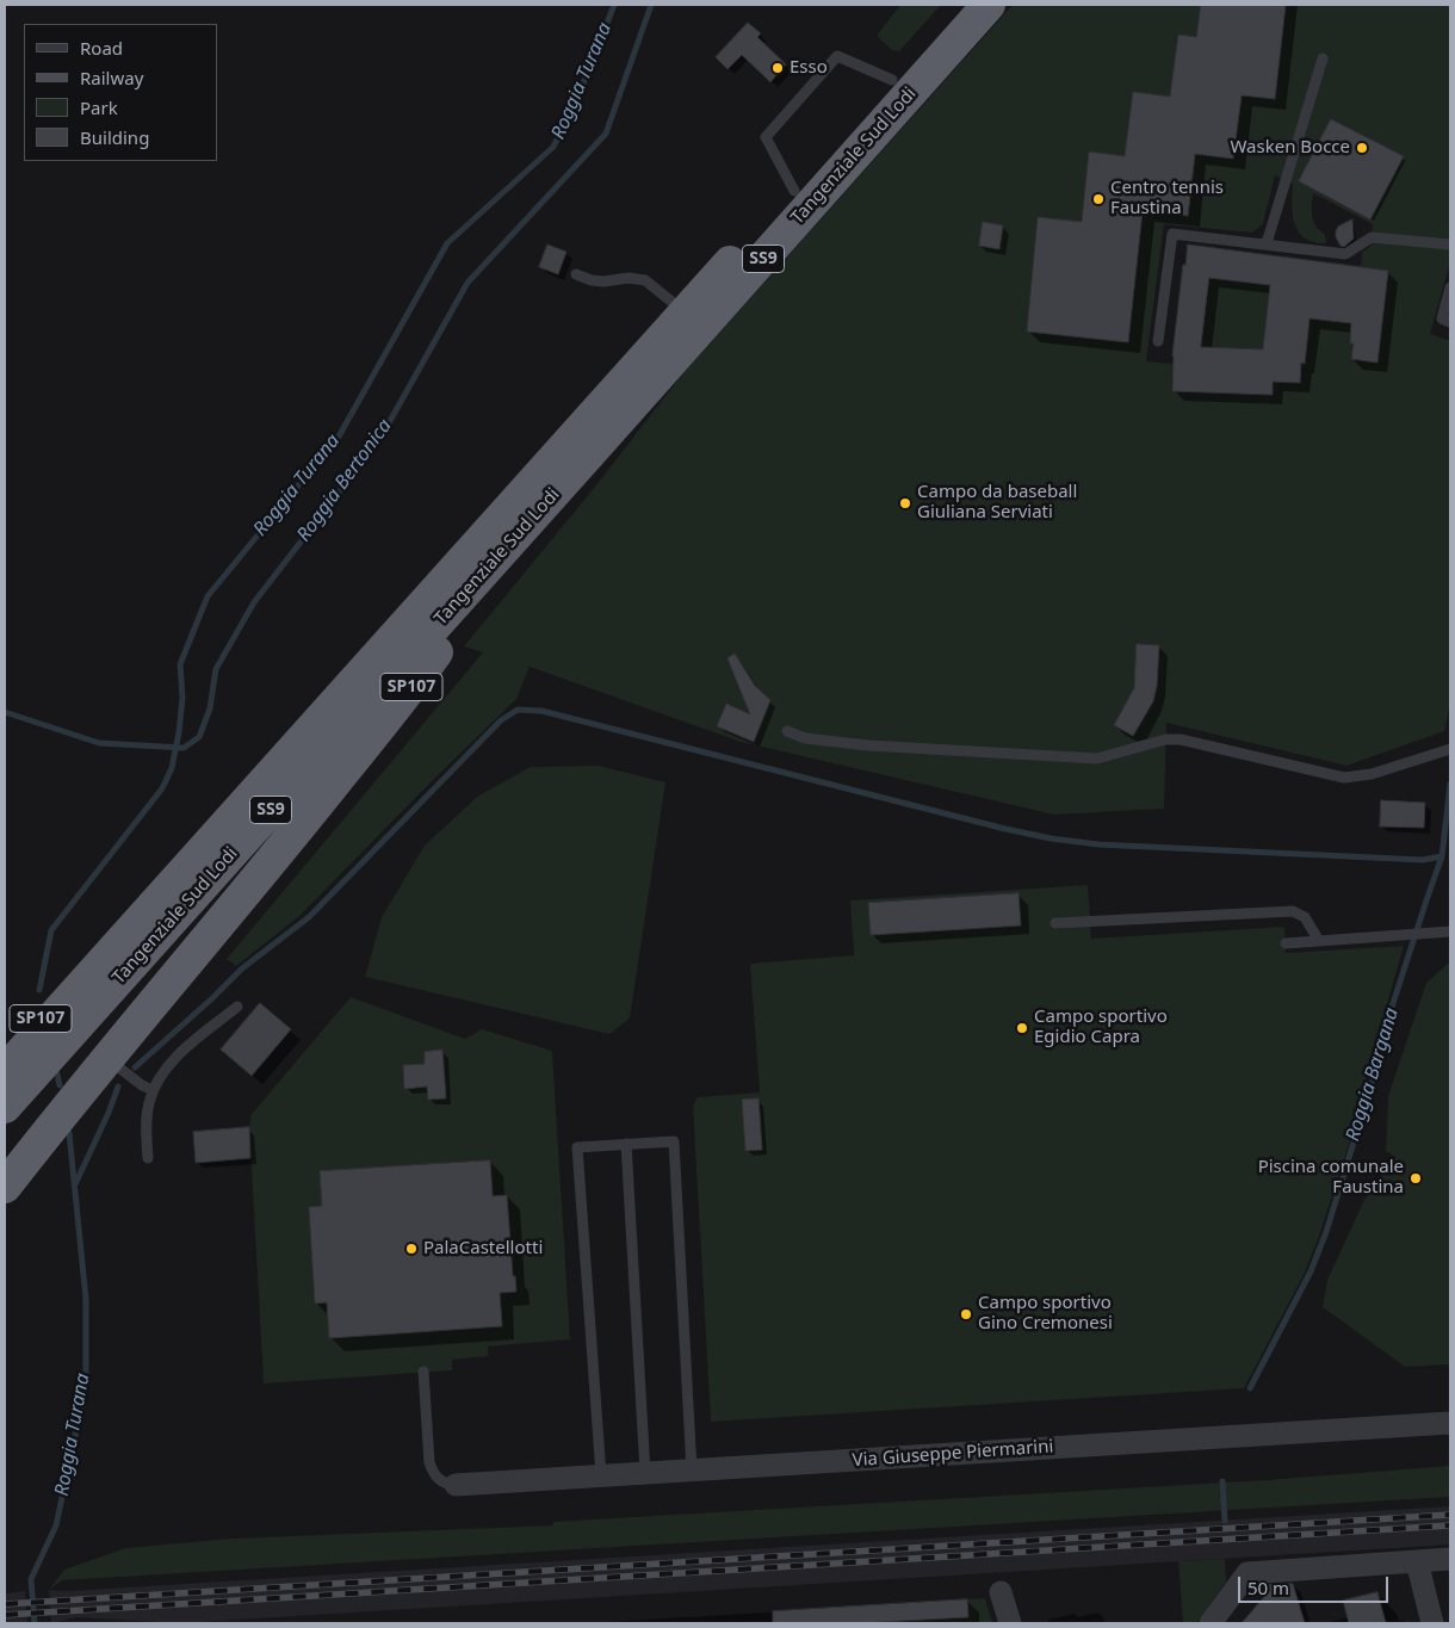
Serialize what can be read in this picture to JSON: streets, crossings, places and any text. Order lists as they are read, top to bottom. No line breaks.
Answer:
{"streets":{"highway":["Tangenziale Sud Lodi","SS9","SP107"],"street":["Via Giuseppe Piermarini"]},"crossings":[["Tangenziale Sud Lodi","SP107"]],"water":["Roggia Turana","Roggia Bertonica","Roggia Bargana"],"places":["Esso","Wasken Bocce","Centro tennis Faustina","Campo da baseball Giuliana Serviati","Campo sportivo Egidio Capra","Piscina comunale Faustina","PalaCastellotti","Campo sportivo Gino Cremonesi"],"legend":["Road","Railway","Park","Building"],"scale_bar":"50 m"}
